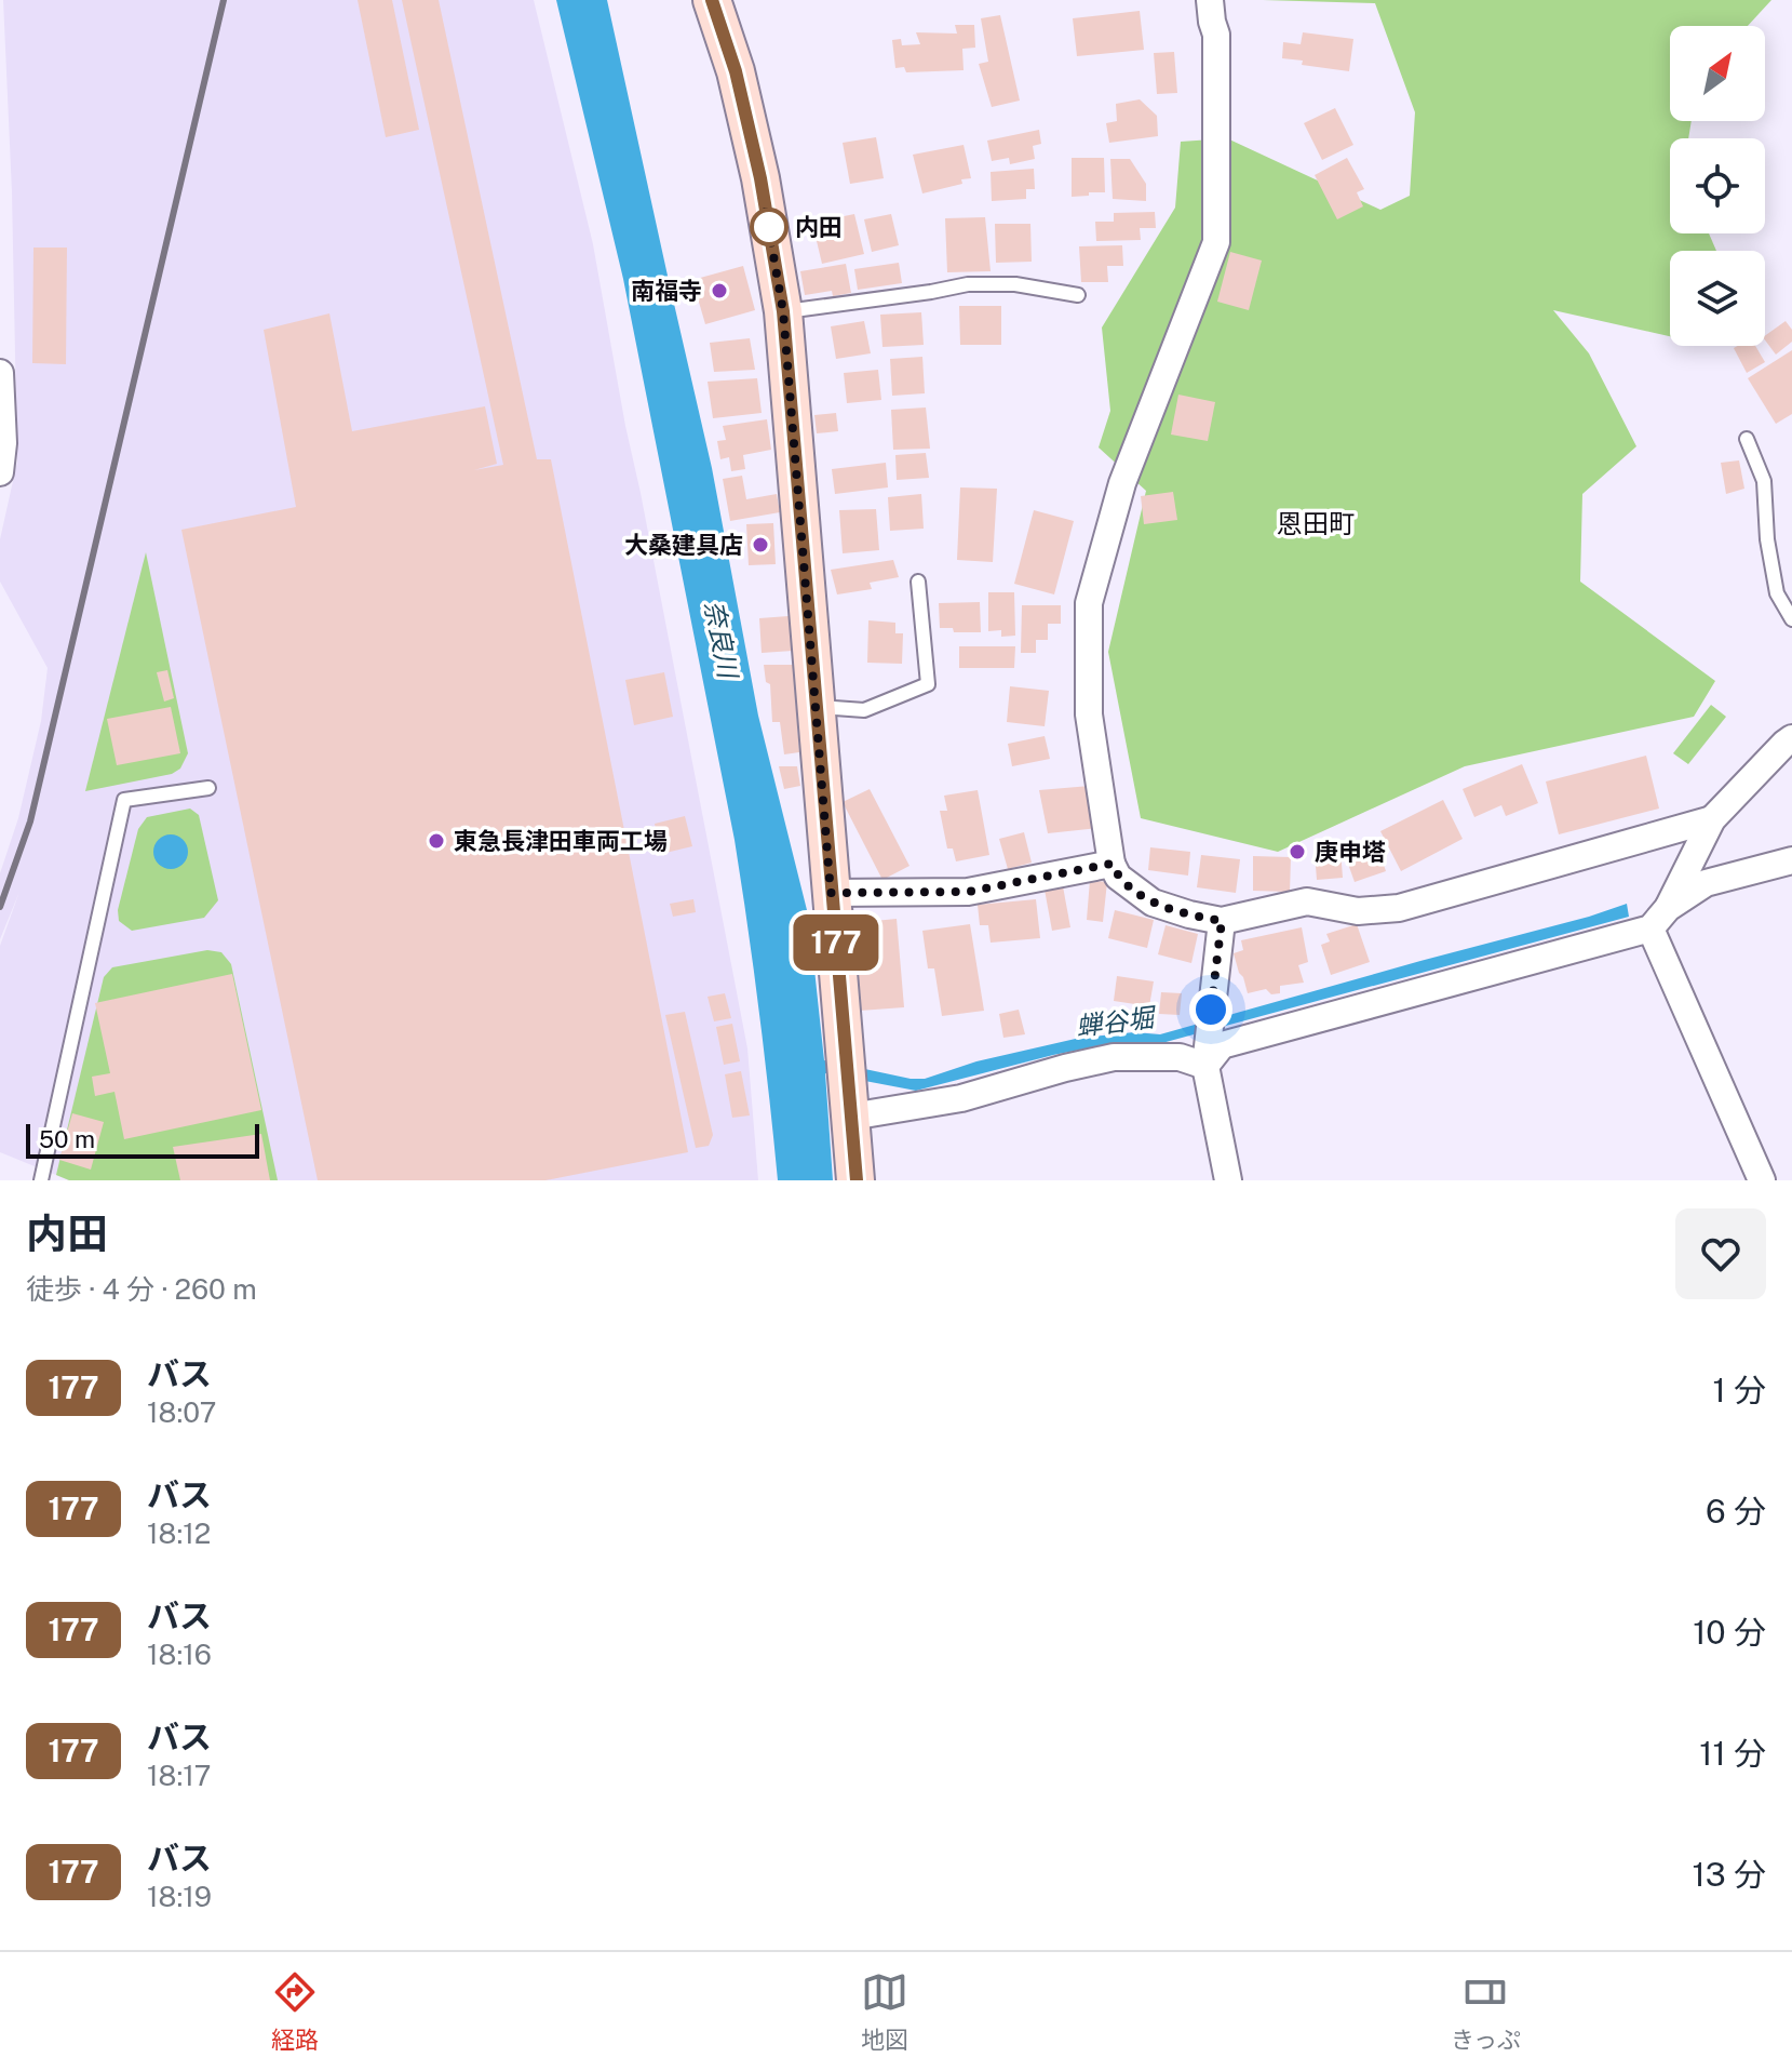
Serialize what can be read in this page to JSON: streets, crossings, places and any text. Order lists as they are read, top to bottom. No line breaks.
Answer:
{"districts":["恩田町"],"water":["奈良川","蝉谷堀"],"places":["内田","南福寺","大桑建具店","東急長津田車両工場","庚申塔"],"lines":["bus line 177"],"scale_bar":"50 m","north":"top right","page":{"on_map":"177","scale":"50 m","heading":["内田","徒歩 · 4 分 · 260 m"],"list":[{"mark":"177","name":"バス","note":"18:07","value":"1 分"},{"mark":"177","name":"バス","note":"18:12","value":"6 分"},{"mark":"177","name":"バス","note":"18:16","value":"10 分"},{"mark":"177","name":"バス","note":"18:17","value":"11 分"},{"mark":"177","name":"バス","note":"18:19","value":"13 分"}],"tabs":["経路","地図","きっぷ"]}}
